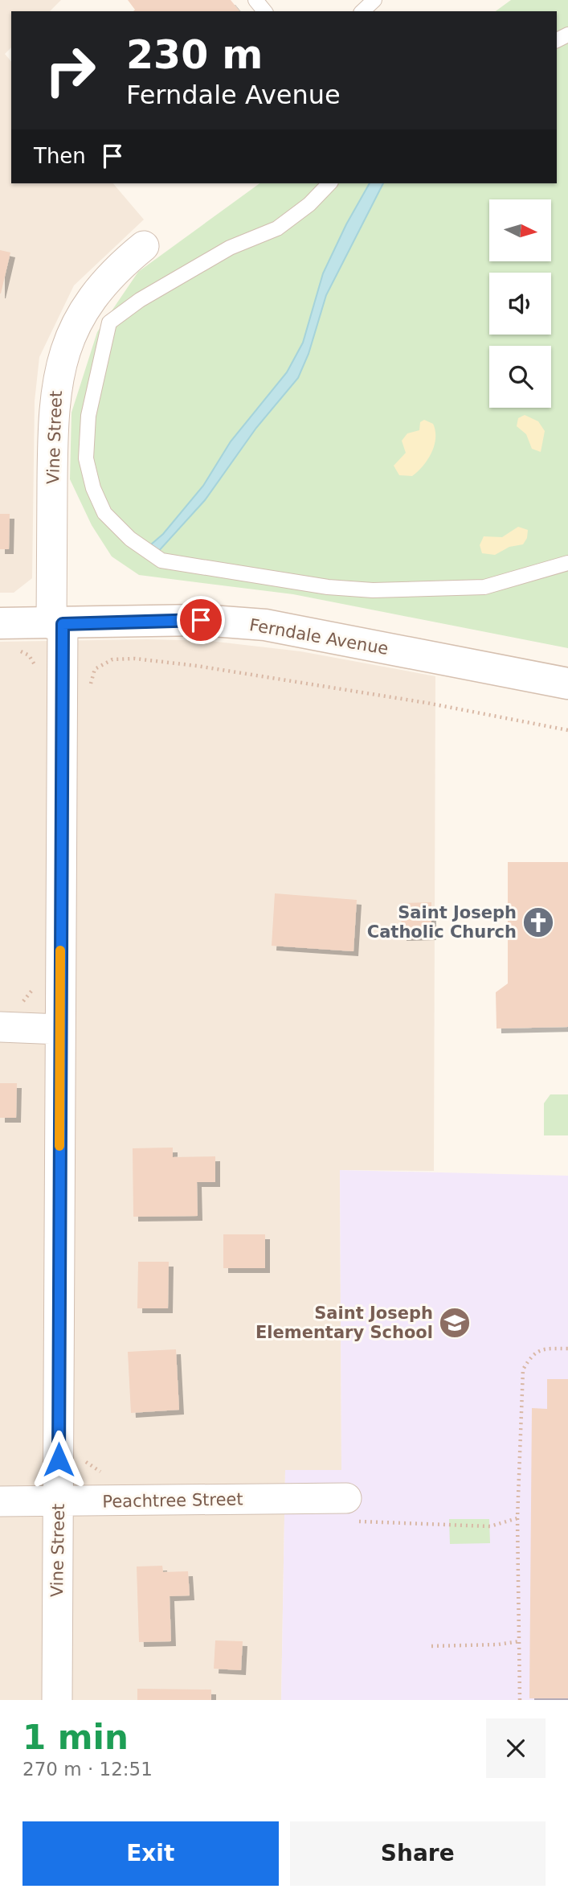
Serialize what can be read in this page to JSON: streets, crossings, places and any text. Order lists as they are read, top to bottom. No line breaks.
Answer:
{"streets":{"street":["Vine Street","Ferndale Avenue","Peachtree Street"]},"crossings":[["Vine Street","Ferndale Avenue"],["Vine Street","Peachtree Street"]],"places":{"church":["Saint Joseph Catholic Church"],"school or university":["Saint Joseph Elementary School"]},"north":"right","page":{"turn":["230 m","Ferndale Avenue"],"then":"Then","heading":["1 min","270 m · 12:51"],"buttons":["Exit","Share"]}}
